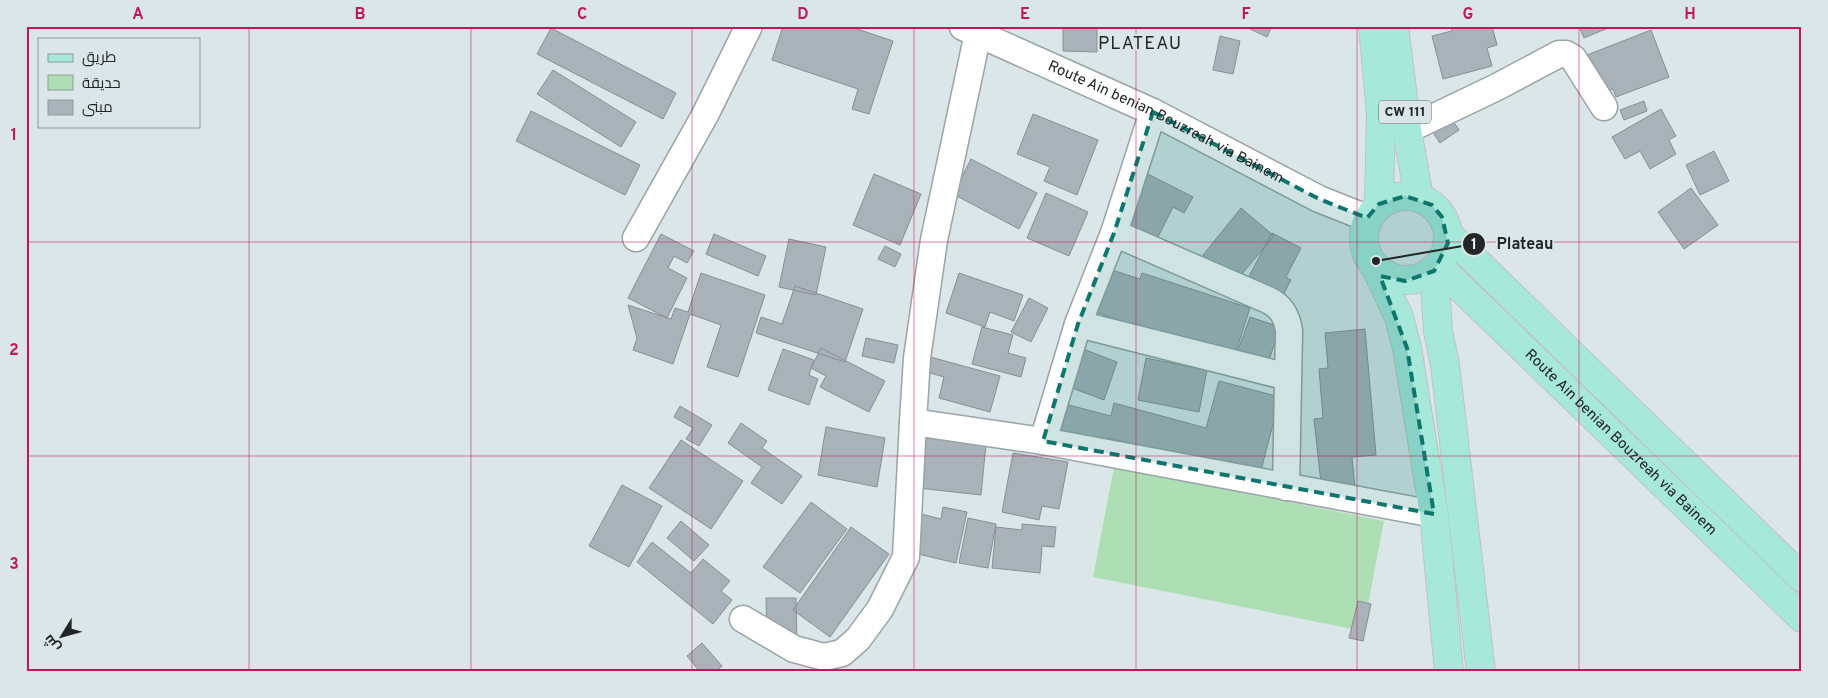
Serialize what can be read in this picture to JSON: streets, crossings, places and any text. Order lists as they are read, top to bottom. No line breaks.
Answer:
{"streets":{"main road":["CW 111","Route Ain benian Bouzreah via Bainem"]},"crossings":[["CW 111","Route Ain benian Bouzreah via Bainem"]],"districts":["PLATEAU"],"places":["Plateau"],"legend":["طريق","حديقة","مبنى"],"north":"bottom left","grid":{"columns":["A","B","C","D","E","F","G","H"],"rows":["1","2","3"]}}
